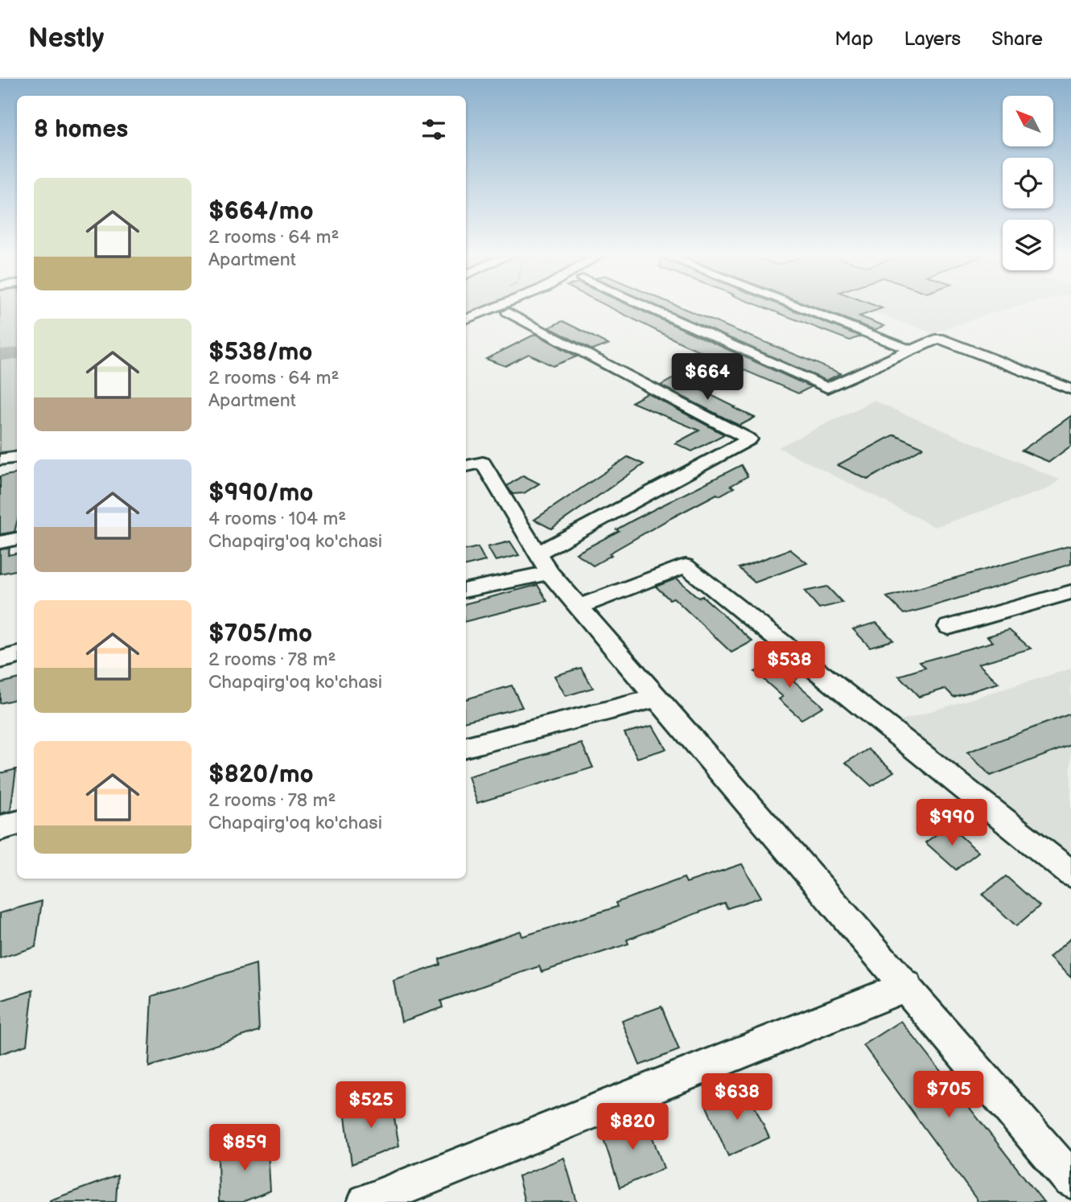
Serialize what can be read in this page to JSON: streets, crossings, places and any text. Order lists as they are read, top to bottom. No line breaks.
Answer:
{"north":"top left","page":{"header":"Nestly","nav":["Map","Layers","Share"],"heading":"8 homes","list":[{"name":"$664/mo","note":"2 rooms · 64 m² · Apartment"},{"name":"$538/mo","note":"2 rooms · 64 m² · Apartment"},{"name":"$990/mo","note":"4 rooms · 104 m² · Chapqirg'oq ko'chasi"},{"name":"$705/mo","note":"2 rooms · 78 m² · Chapqirg'oq ko'chasi"},{"name":"$820/mo","note":"2 rooms · 78 m² · Chapqirg'oq ko'chasi"}],"price":["$664","$538","$990","$705","$638","$525","$820","$859"]}}
